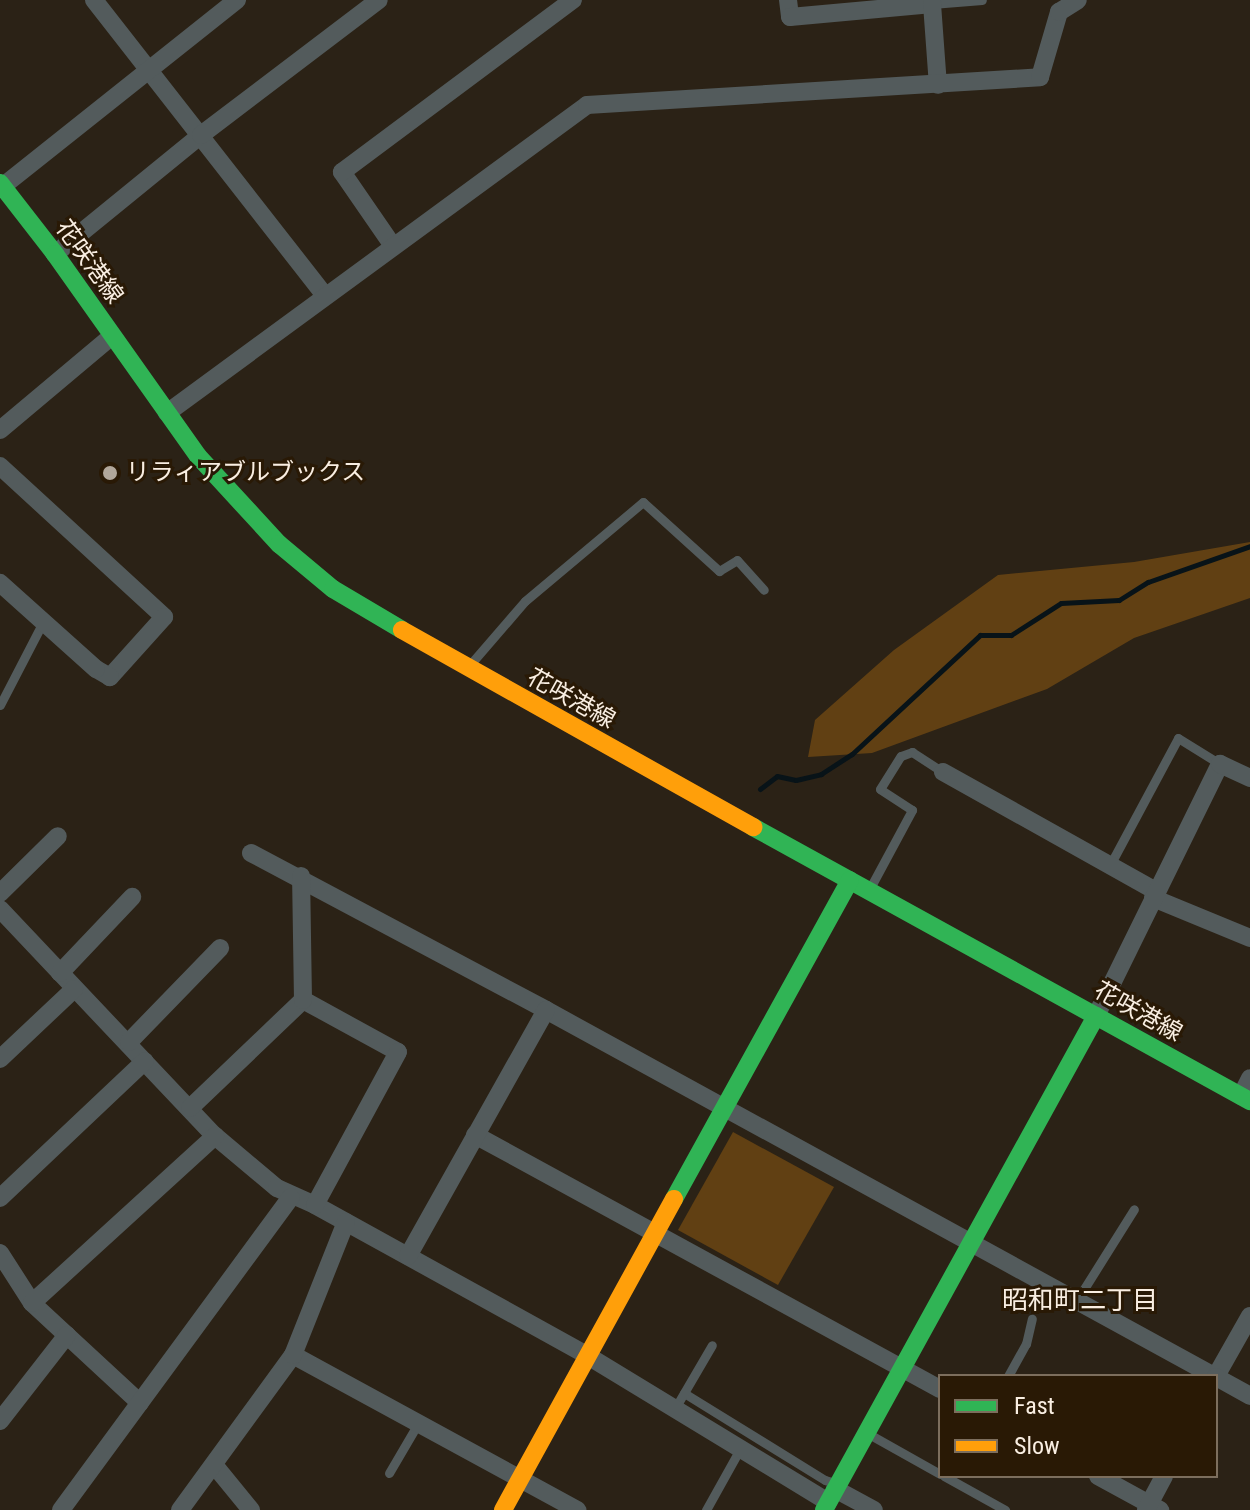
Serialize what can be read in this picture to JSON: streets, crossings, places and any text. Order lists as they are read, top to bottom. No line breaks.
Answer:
{"streets":{"main road":["花咲港線"]},"districts":["昭和町二丁目"],"places":["リラィアブルブックス"],"legend":["Fast","Slow"]}
